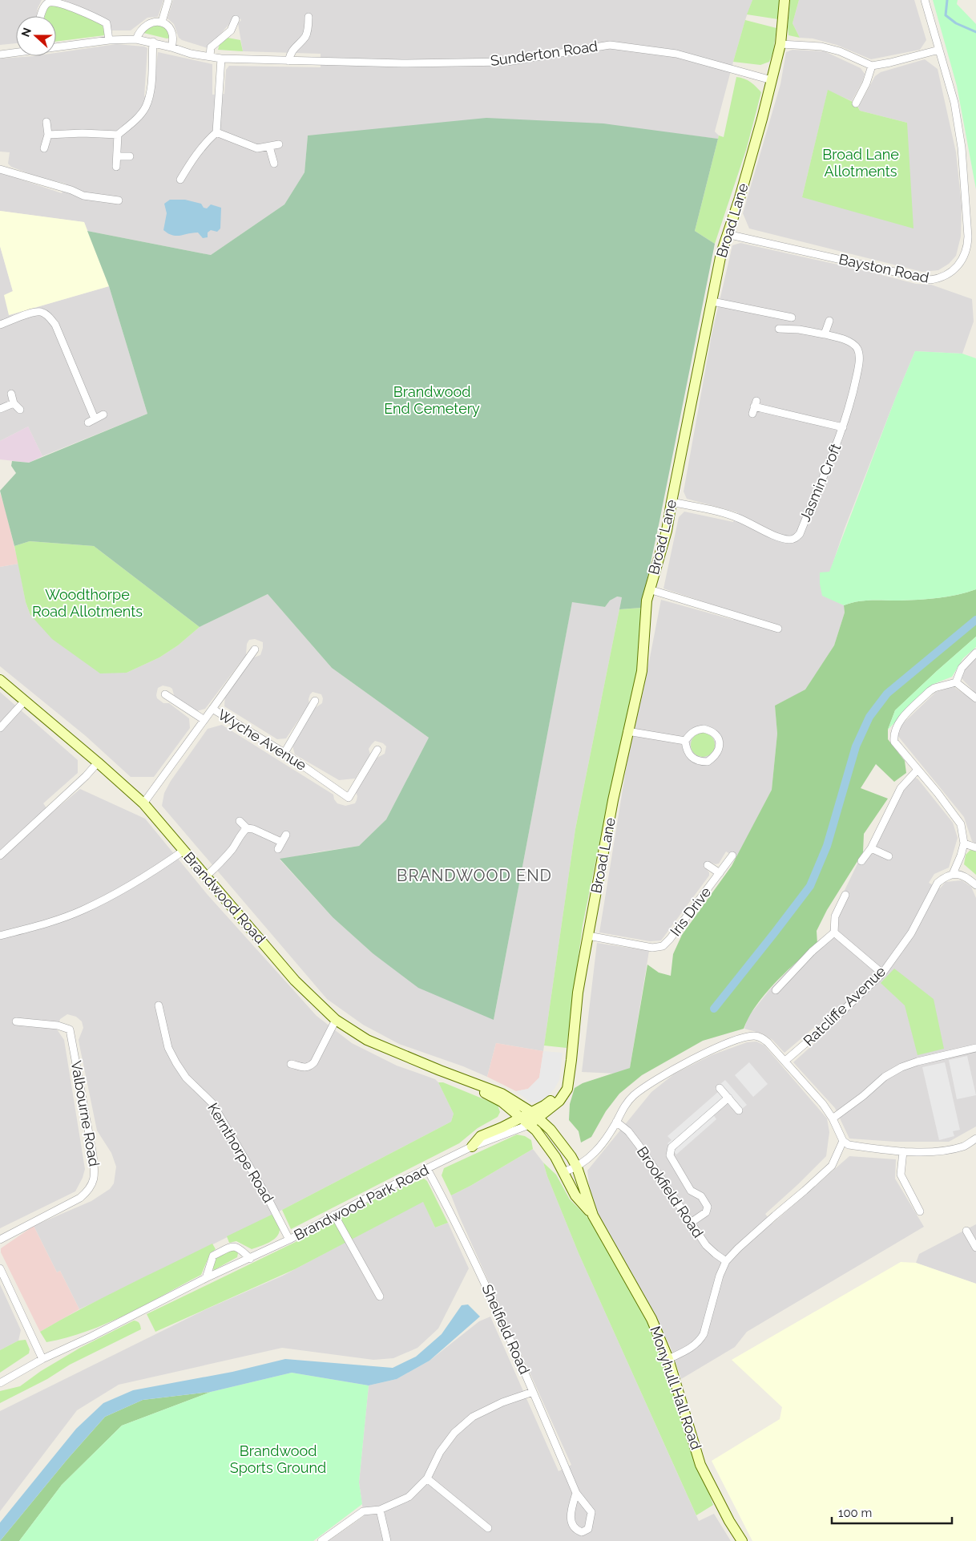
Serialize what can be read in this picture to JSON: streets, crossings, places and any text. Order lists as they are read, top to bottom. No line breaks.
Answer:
{"streets":{"street":["Sunderton Road","Broad Lane","Bayston Road","Jasmin Croft","Wyche Avenue","Brandwood Road","Iris Drive","Ratcliffe Avenue","Valbourne Road","Kernthorpe Road","Brookfield Road","Brandwood Park Road","Shelfield Road","Monyhull Hall Road"]},"crossings":[["Sunderton Road","Broad Lane"],["Broad Lane","Bayston Road"],["Broad Lane","Jasmin Croft"],["Broad Lane","Brandwood Road"],["Broad Lane","Iris Drive"],["Broad Lane","Brandwood Park Road"],["Broad Lane","Monyhull Hall Road"],["Wyche Avenue","Brandwood Road"],["Brandwood Road","Brandwood Park Road"],["Brandwood Road","Monyhull Hall Road"],["Kernthorpe Road","Brandwood Park Road"],["Brandwood Park Road","Shelfield Road"],["Brandwood Park Road","Monyhull Hall Road"]],"districts":["BRANDWOOD END"],"parks":["Broad Lane Allotments","Brandwood End Cemetery","Woodthorpe Road Allotments","Brandwood Sports Ground"],"scale_bar":"100 m","north":"left"}
